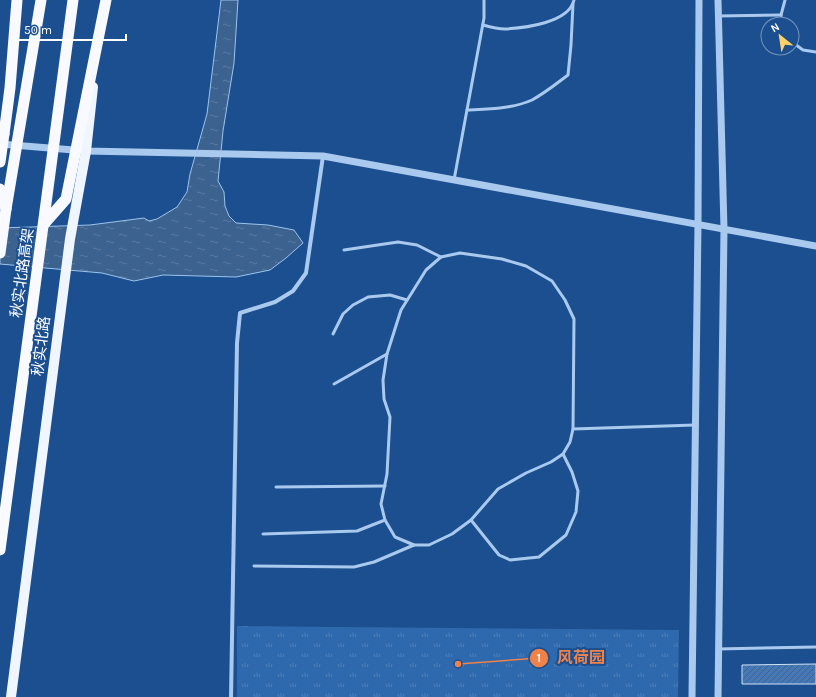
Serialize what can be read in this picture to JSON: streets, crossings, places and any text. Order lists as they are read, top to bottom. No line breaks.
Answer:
{"streets":{"highway":["秋实北路高架"],"main road":["秋实北路"]},"places":["风荷园"],"scale_bar":"50 m","north":"top left"}
